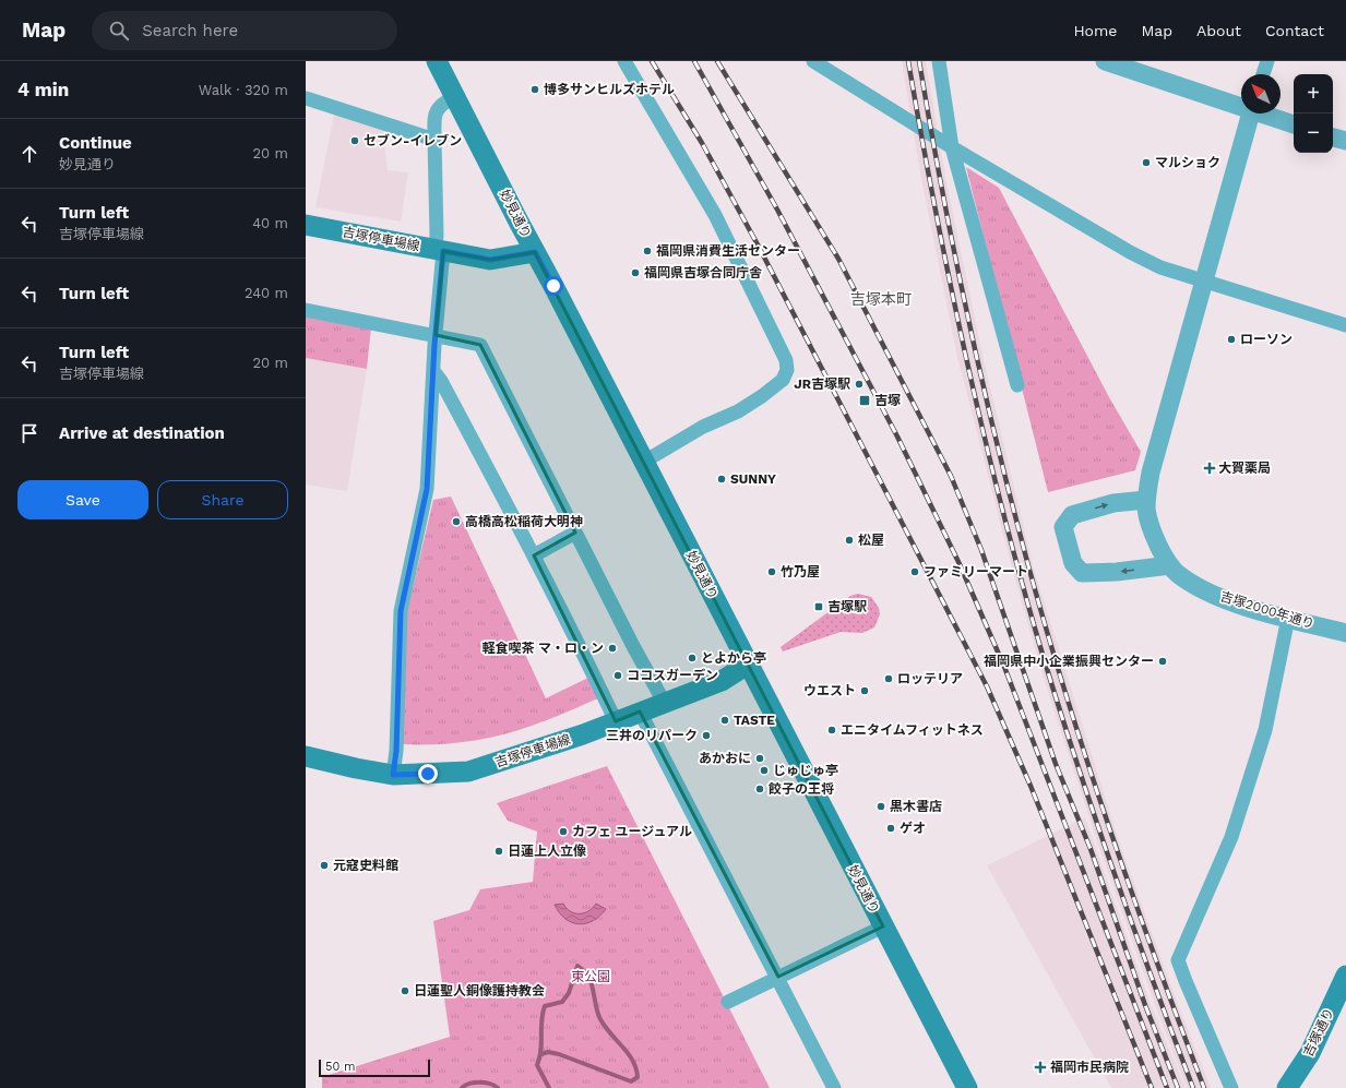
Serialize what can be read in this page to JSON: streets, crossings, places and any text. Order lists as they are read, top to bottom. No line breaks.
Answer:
{"streets":{"main road":["妙見通り","吉塚停車場線","吉塚通り"],"street":["吉塚2000年通り"]},"crossings":[["妙見通り","吉塚停車場線"]],"districts":["吉塚本町"],"parks":["東公園"],"places":{"other":["博多サンヒルズホテル","セブン-イレブン","マルショク","福岡県消費生活センター","福岡県吉塚合同庁舎","ローソン","JR吉塚駅","SUNNY","高橋高松稲荷大明神","松屋","竹乃屋","ファミリーマート","軽食喫茶 マ・ロ・ン","とよから亭","福岡県中小企業振興センター","ココスガーデン","ロッテリア","ウエスト","TASTE","エニタイムフィットネス","三井のリパーク","あかおに","じゅじゅ亭","餃子の王将","黒木書店","ゲオ","カフェ ユージュアル","日蓮上人立像","元寇史料館","日蓮聖人銅像護持教会"],"transit":["吉塚","吉塚駅"],"health":["大賀薬局","福岡市民病院"]},"scale_bar":"50 m","north":"top left","page":{"header":"Map","search":"Search here","nav":["Home","Map","About","Contact"],"heading":["4 min","Walk · 320 m"],"map_buttons":["+","−"],"list":[["Continue","妙見通り","20 m"],["Turn left","吉塚停車場線","40 m"],["Turn left","240 m"],["Turn left","吉塚停車場線","20 m"],"Arrive at destination"],"buttons":["Save","Share"],"scale":"50 m"}}
